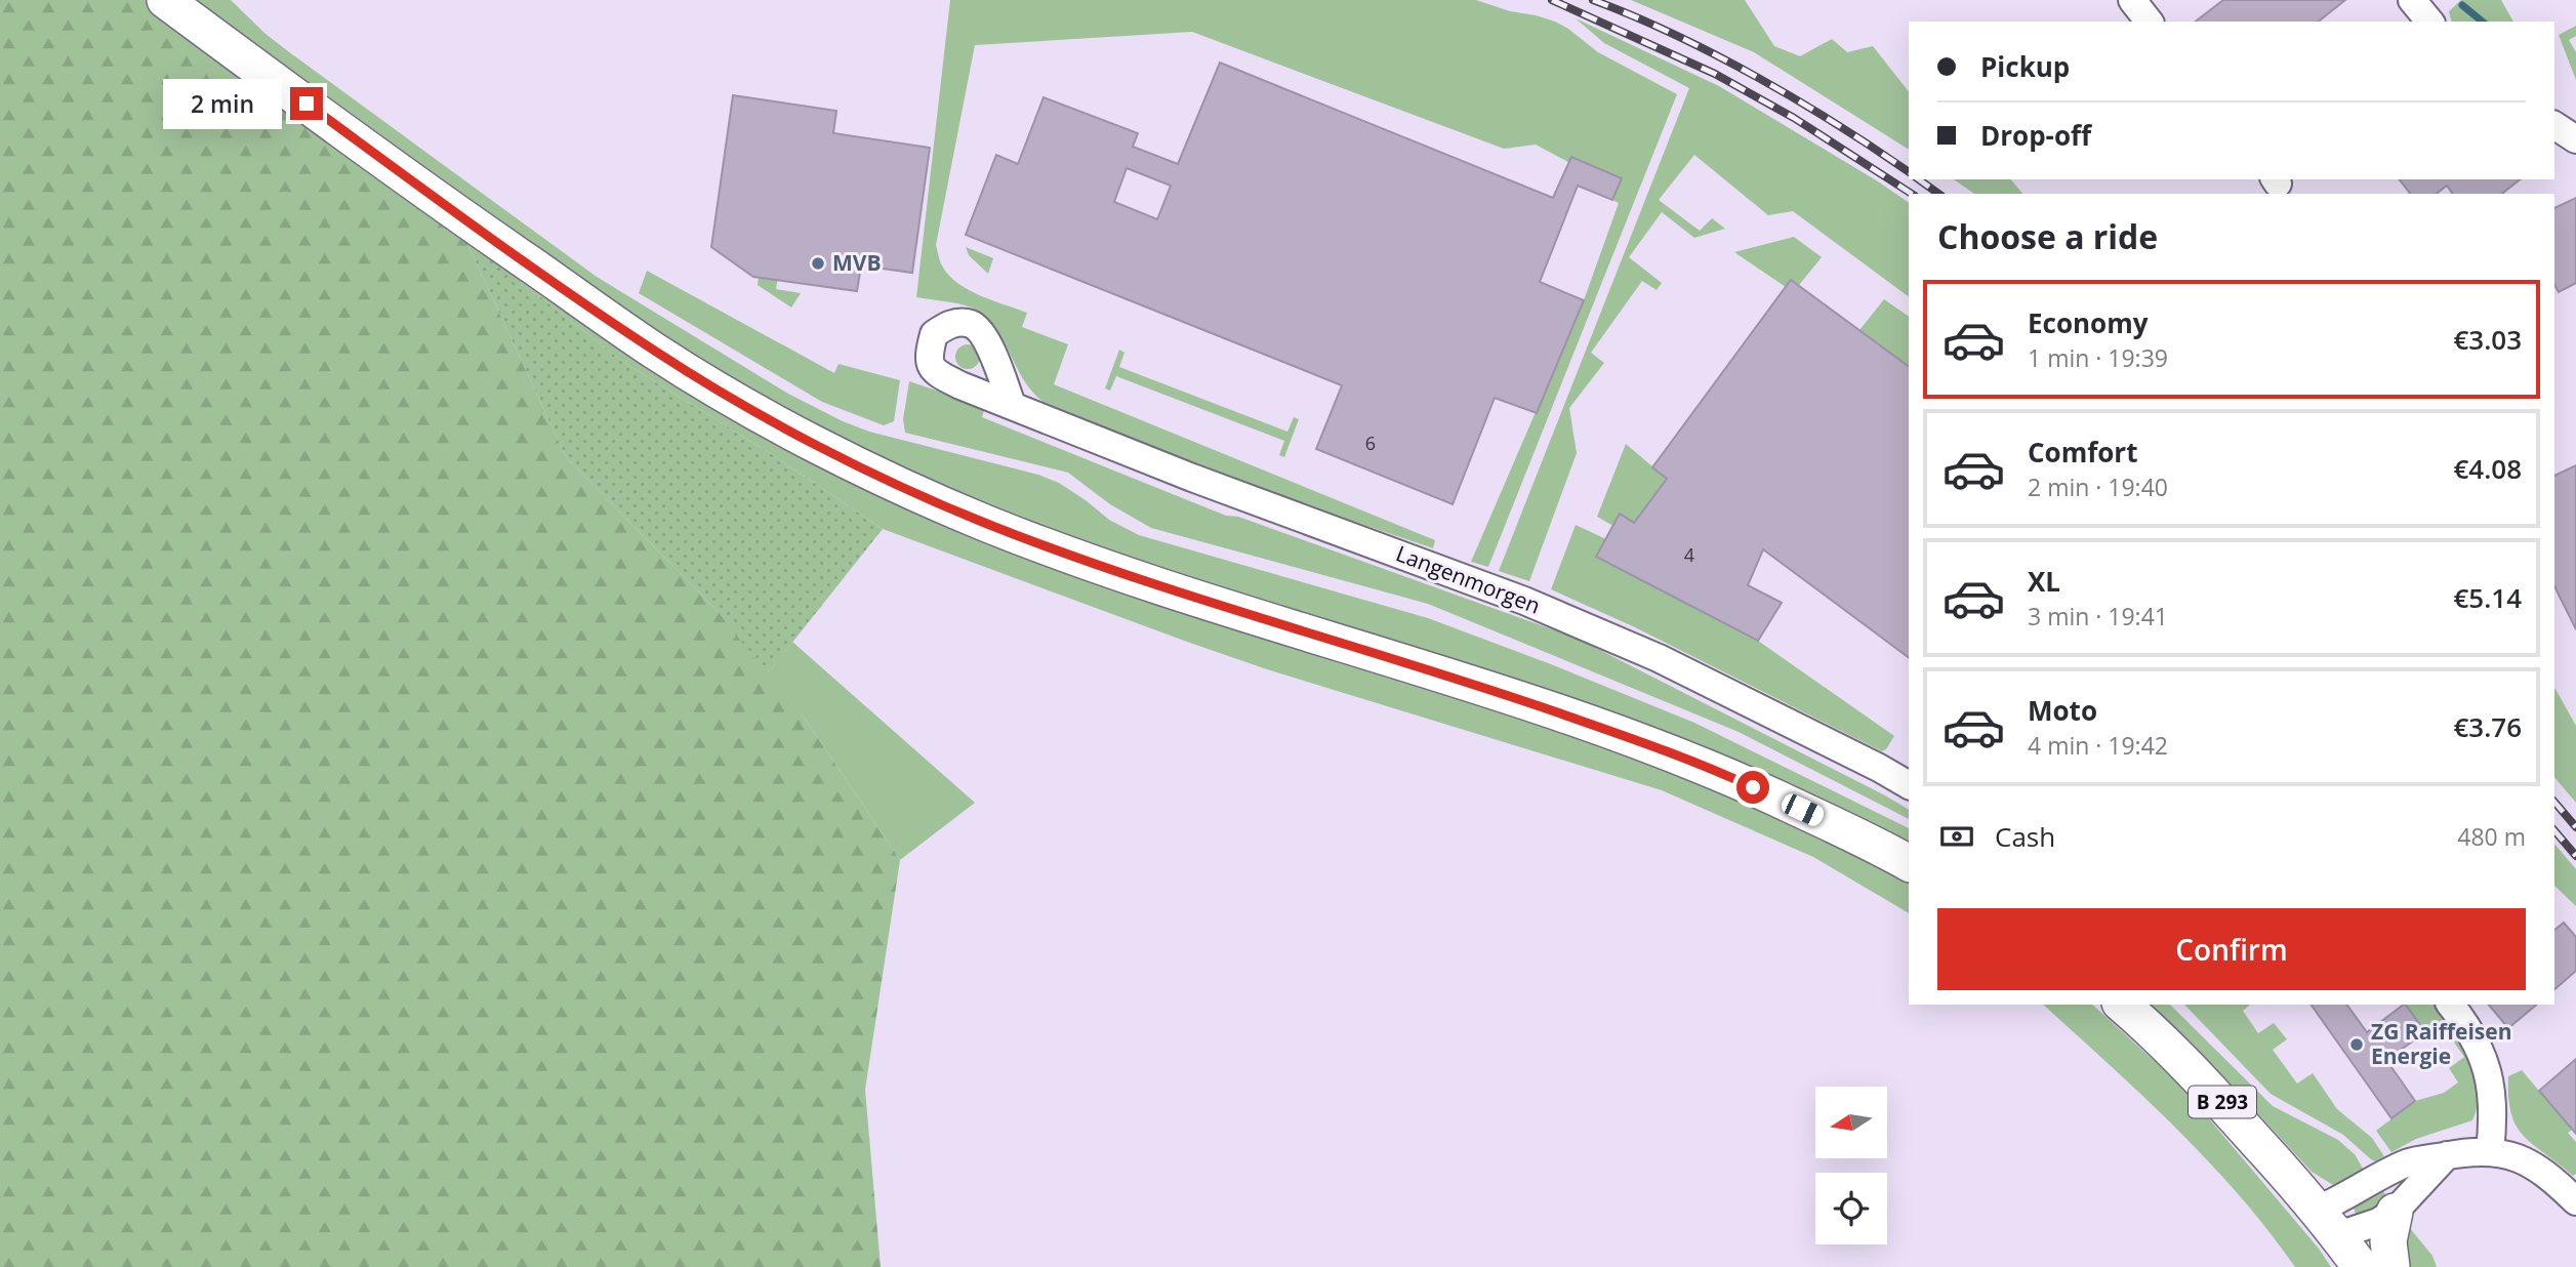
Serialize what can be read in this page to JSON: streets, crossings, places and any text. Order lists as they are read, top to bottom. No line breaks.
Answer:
{"streets":{"main road":["B 293"],"street":["Langenmorgen"]},"places":["MVB","ZG Raiffeisen Energie"],"house_numbers":["6","4"],"north":"left","page":{"banner":["Pickup","Drop-off"],"bubble":"2 min","heading":"Choose a ride","list":[{"name":"Economy","note":"1 min · 19:39","value":"€3.03"},{"name":"Comfort","note":"2 min · 19:40","value":"€4.08"},{"name":"XL","note":"3 min · 19:41","value":"€5.14"},{"name":"Moto","note":"4 min · 19:42","value":"€3.76"}],"pay":["Cash","480 m"],"buttons":"Confirm"}}
